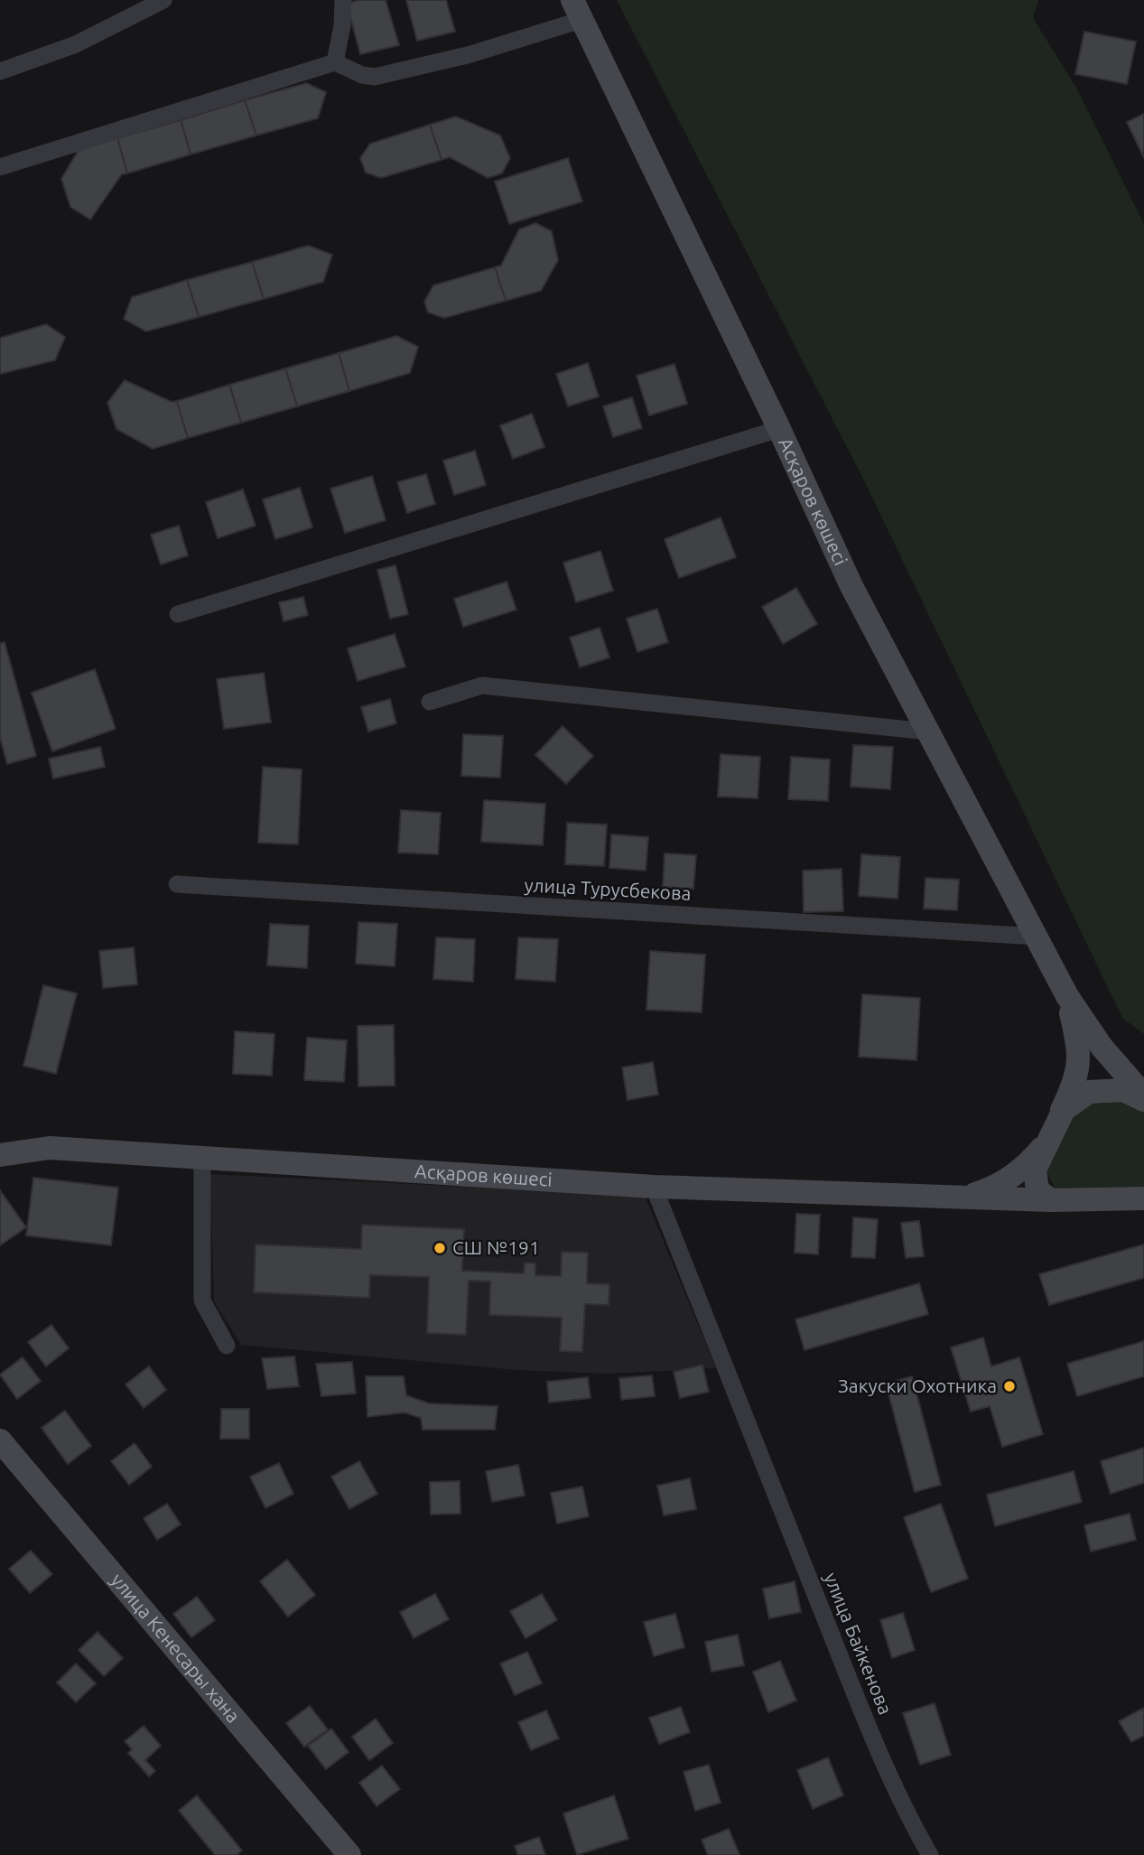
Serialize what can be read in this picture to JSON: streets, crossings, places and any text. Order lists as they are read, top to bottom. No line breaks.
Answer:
{"streets":{"street":["Асқаров көшесі","улица Турусбекова","улица Байкенова","улица Кенесары хана"]},"crossings":[["Асқаров көшесі","улица Турусбекова"],["Асқаров көшесі","улица Байкенова"]],"places":["СШ №191","Закуски Охотника"]}
